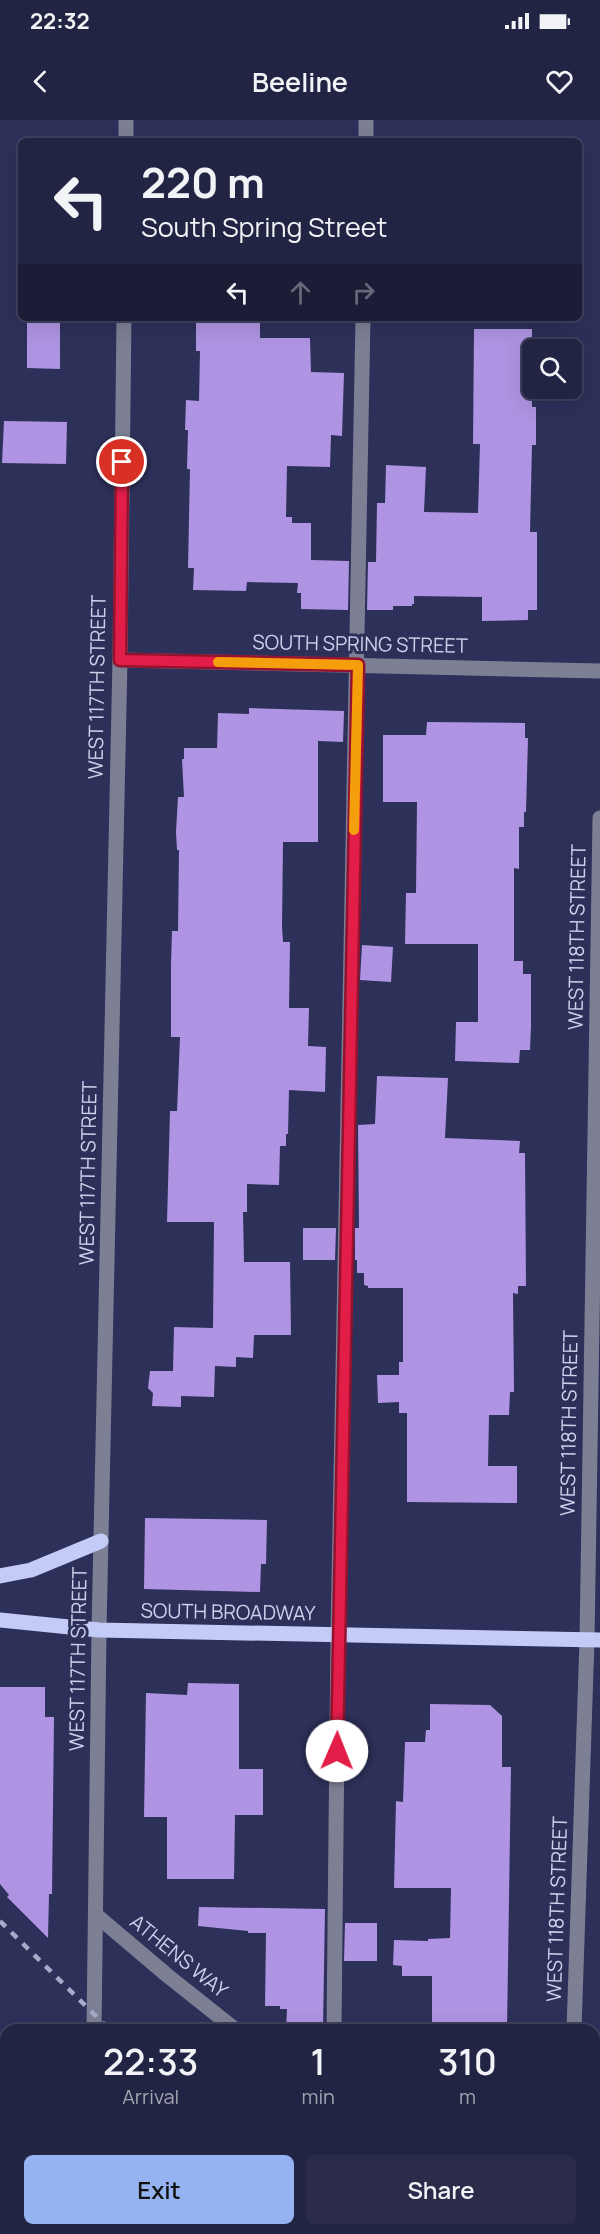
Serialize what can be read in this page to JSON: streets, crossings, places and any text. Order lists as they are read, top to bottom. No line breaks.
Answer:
{"streets":{"main road":["SOUTH BROADWAY"],"street":["SOUTH SPRING STREET","WEST 117TH STREET","WEST 118TH STREET","ATHENS WAY"]},"crossings":[["SOUTH SPRING STREET","WEST 117TH STREET"],["WEST 117TH STREET","SOUTH BROADWAY"],["WEST 117TH STREET","ATHENS WAY"],["WEST 118TH STREET","SOUTH BROADWAY"]],"page":{"status":"22:32","header":"Beeline","turn":["220 m","South Spring Street"],"eta":["22:33","Arrival","1","min","310","m"],"buttons":["Exit","Share"]}}
